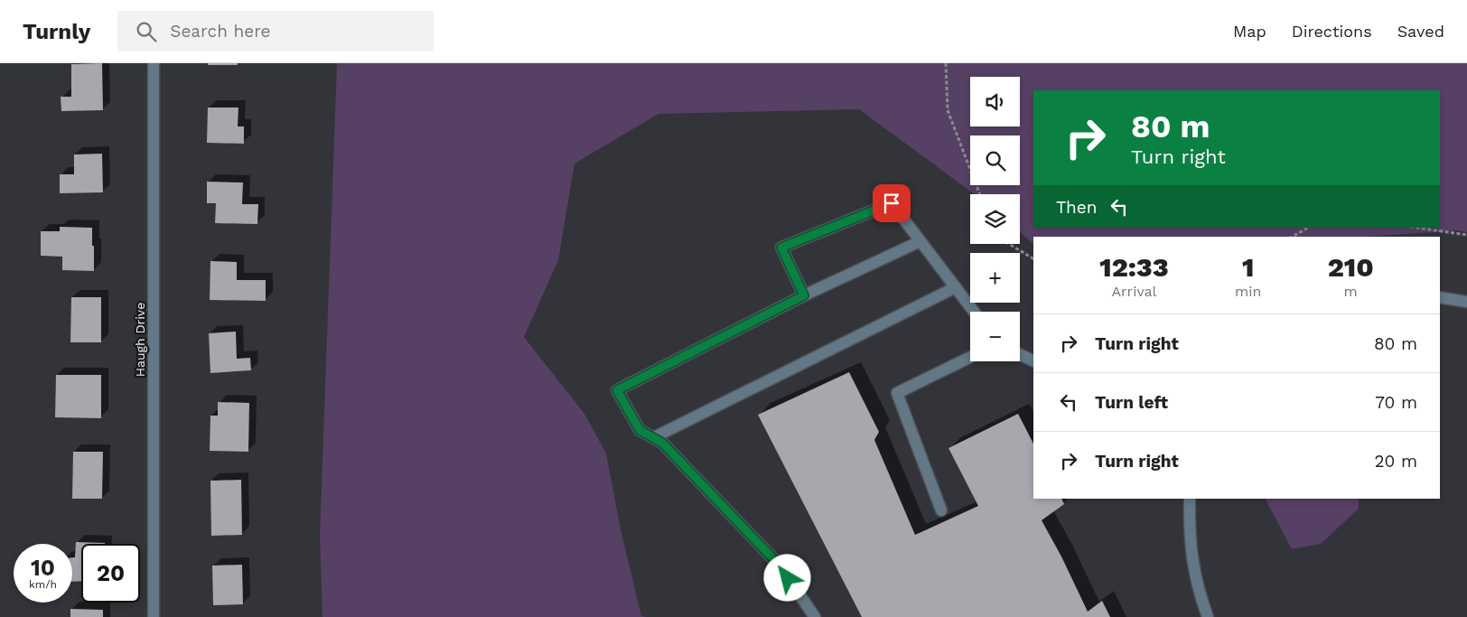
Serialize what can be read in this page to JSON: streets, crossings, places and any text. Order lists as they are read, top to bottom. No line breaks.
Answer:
{"streets":{"street":["Haugh Drive"]},"page":{"header":"Turnly","search":"Search here","nav":["Map","Directions","Saved"],"map_buttons":["+","−"],"turn":["80 m","Turn right"],"then":"Then","eta":["12:33","Arrival","1","min","210","m"],"list":[{"name":"Turn right","value":"80 m"},{"name":"Turn left","value":"70 m"},{"name":"Turn right","value":"20 m"}],"speed":"10 km/h","limit":"20"}}
